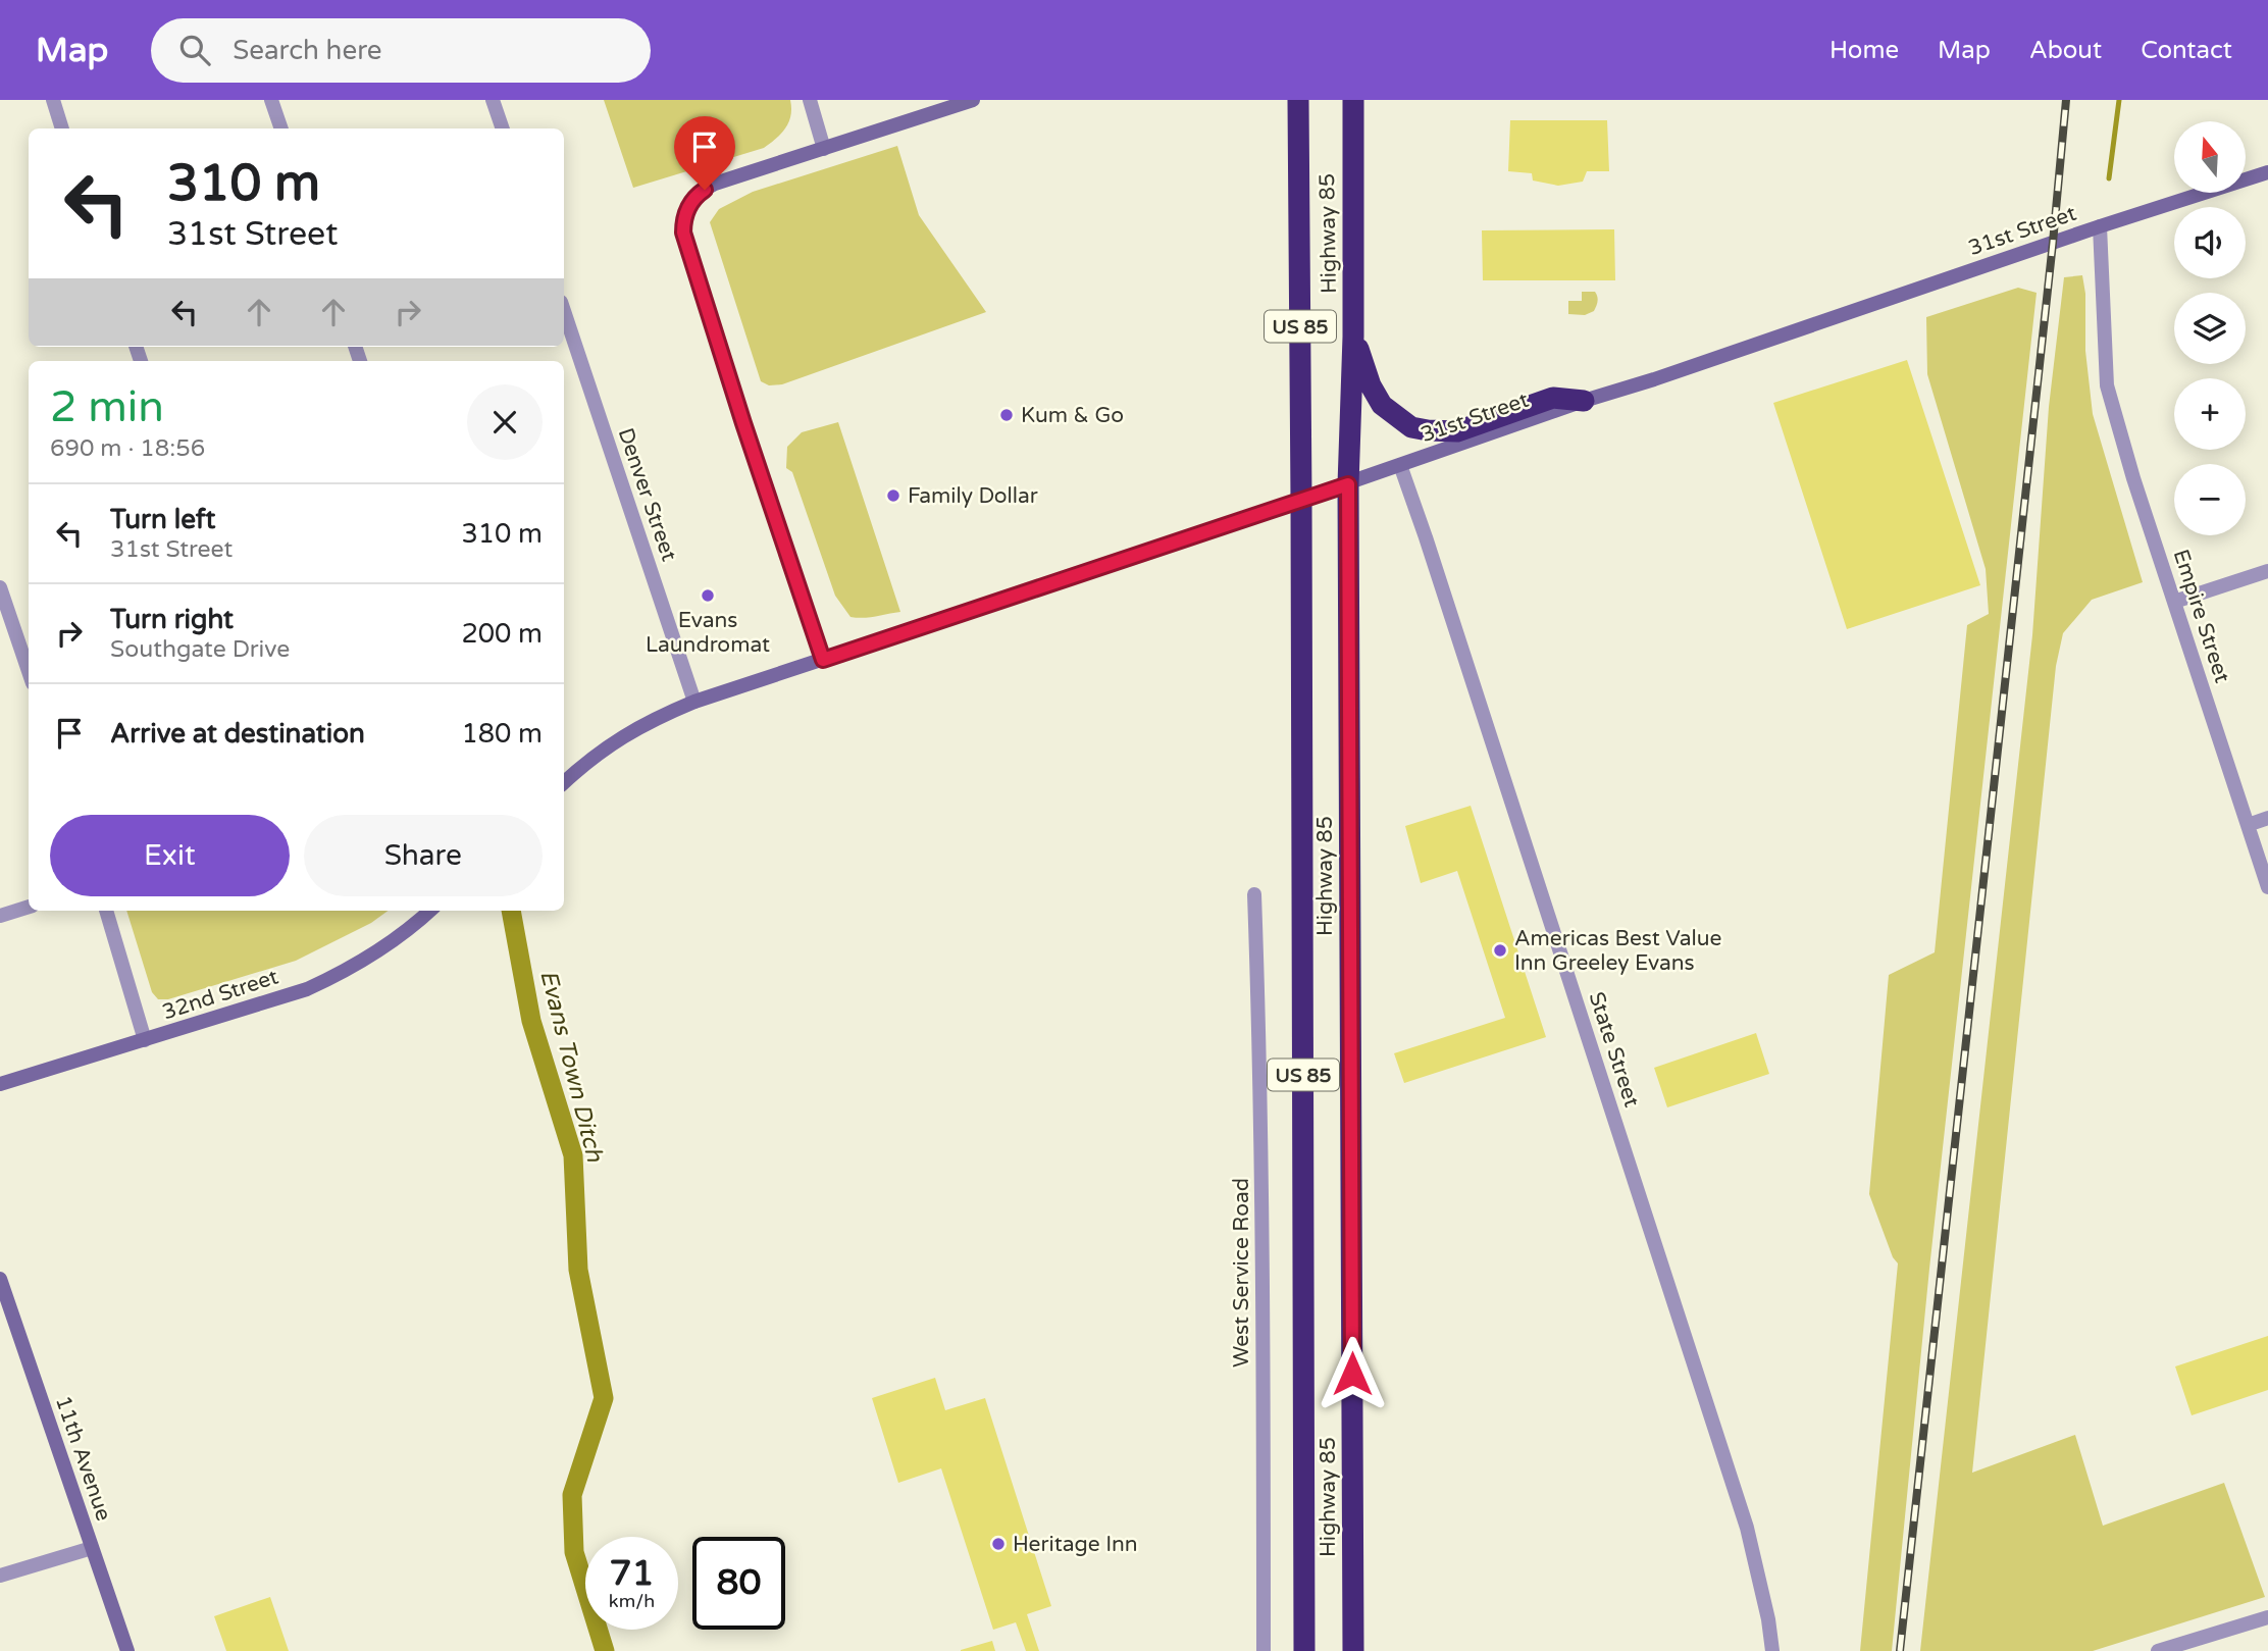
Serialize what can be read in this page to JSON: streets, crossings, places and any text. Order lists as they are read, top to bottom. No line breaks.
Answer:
{"streets":{"highway":["Highway 85","US 85"],"street":["31st Street","Denver Street","Empire Street","32nd Street","State Street","West Service Road","11th Avenue"]},"crossings":[["31st Street","Highway 85"],["31st Street","Denver Street"],["31st Street","Empire Street"],["31st Street","State Street"]],"water":["Evans Town Ditch"],"places":["Kum & Go","Family Dollar","Evans Laundromat","Americas Best Value Inn Greeley Evans","Heritage Inn"],"north":"top","page":{"header":"Map","search":"Search here","nav":["Home","Map","About","Contact"],"map_buttons":["+","−"],"turn":["310 m","31st Street"],"heading":["2 min","690 m · 18:56"],"list":[{"name":"Turn left","note":"31st Street","value":"310 m"},{"name":"Turn right","note":"Southgate Drive","value":"200 m"},{"name":"Arrive at destination","value":"180 m"}],"buttons":["Exit","Share"],"speed":"71 km/h","limit":"80"}}
